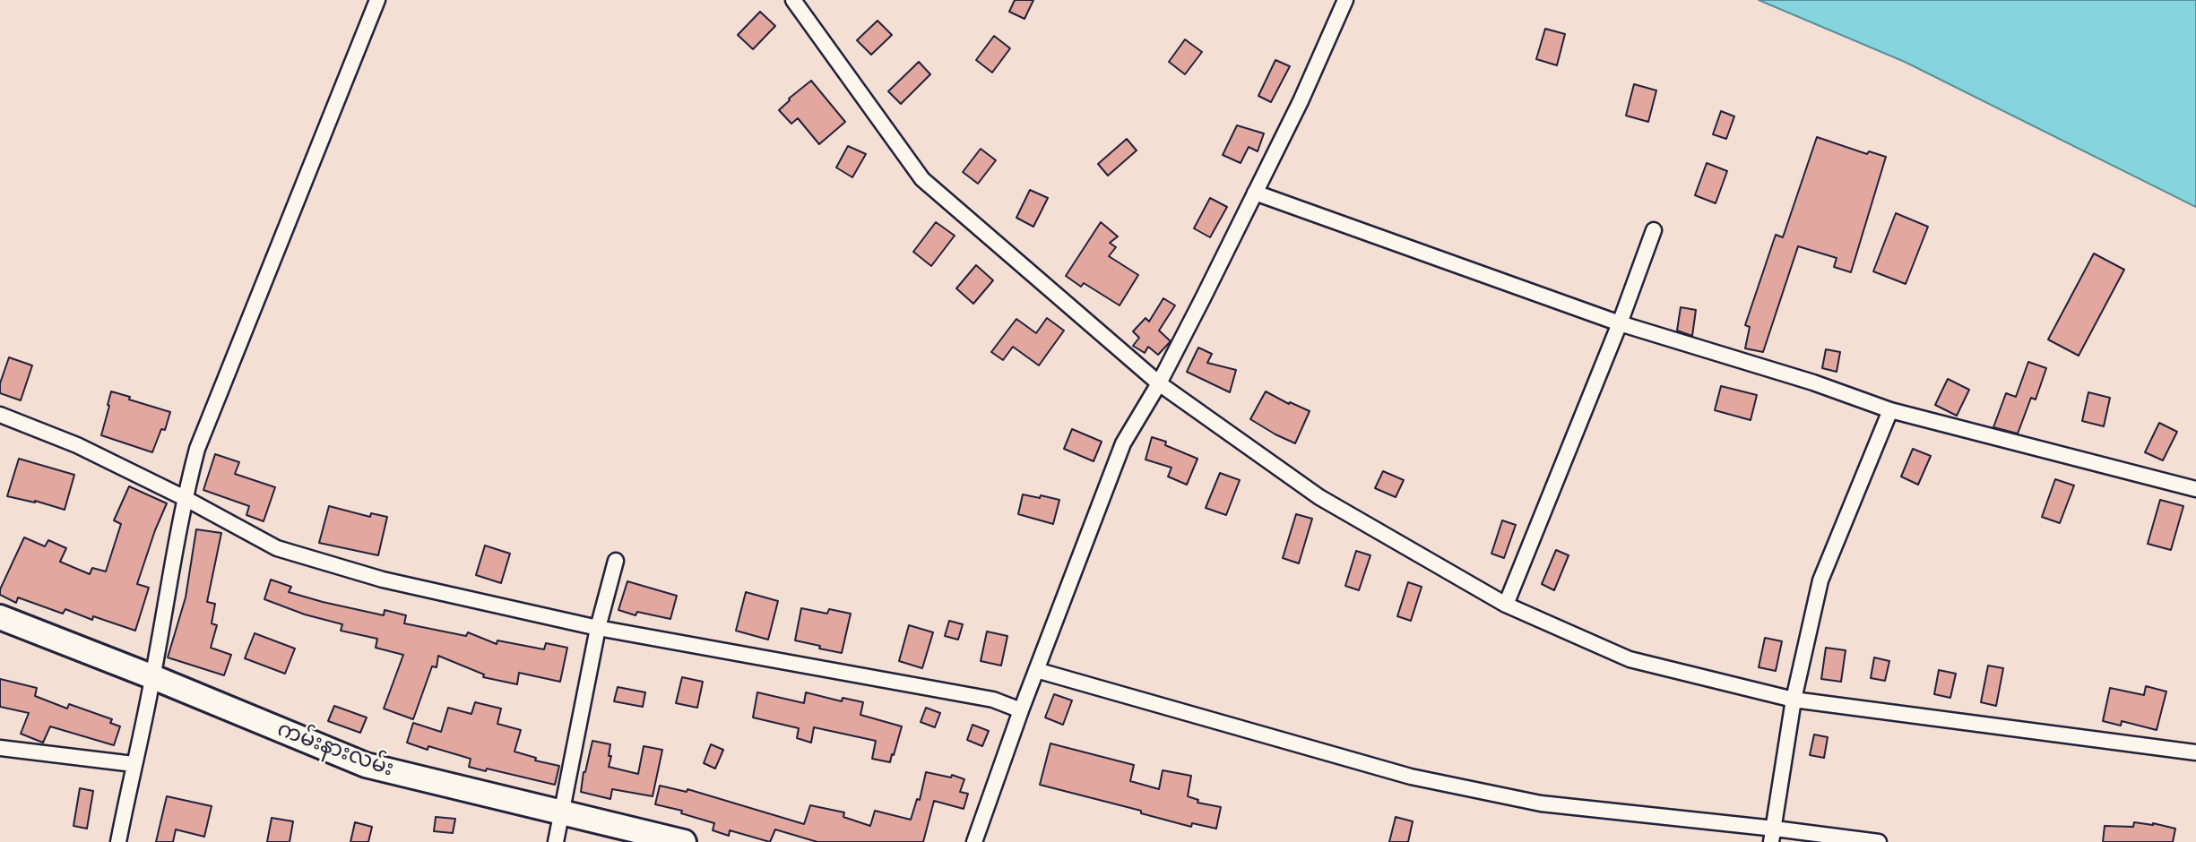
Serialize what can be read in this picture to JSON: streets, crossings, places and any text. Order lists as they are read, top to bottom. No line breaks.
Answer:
{"streets":{"main road":["ကမ်းနားလမ်း"]}}
